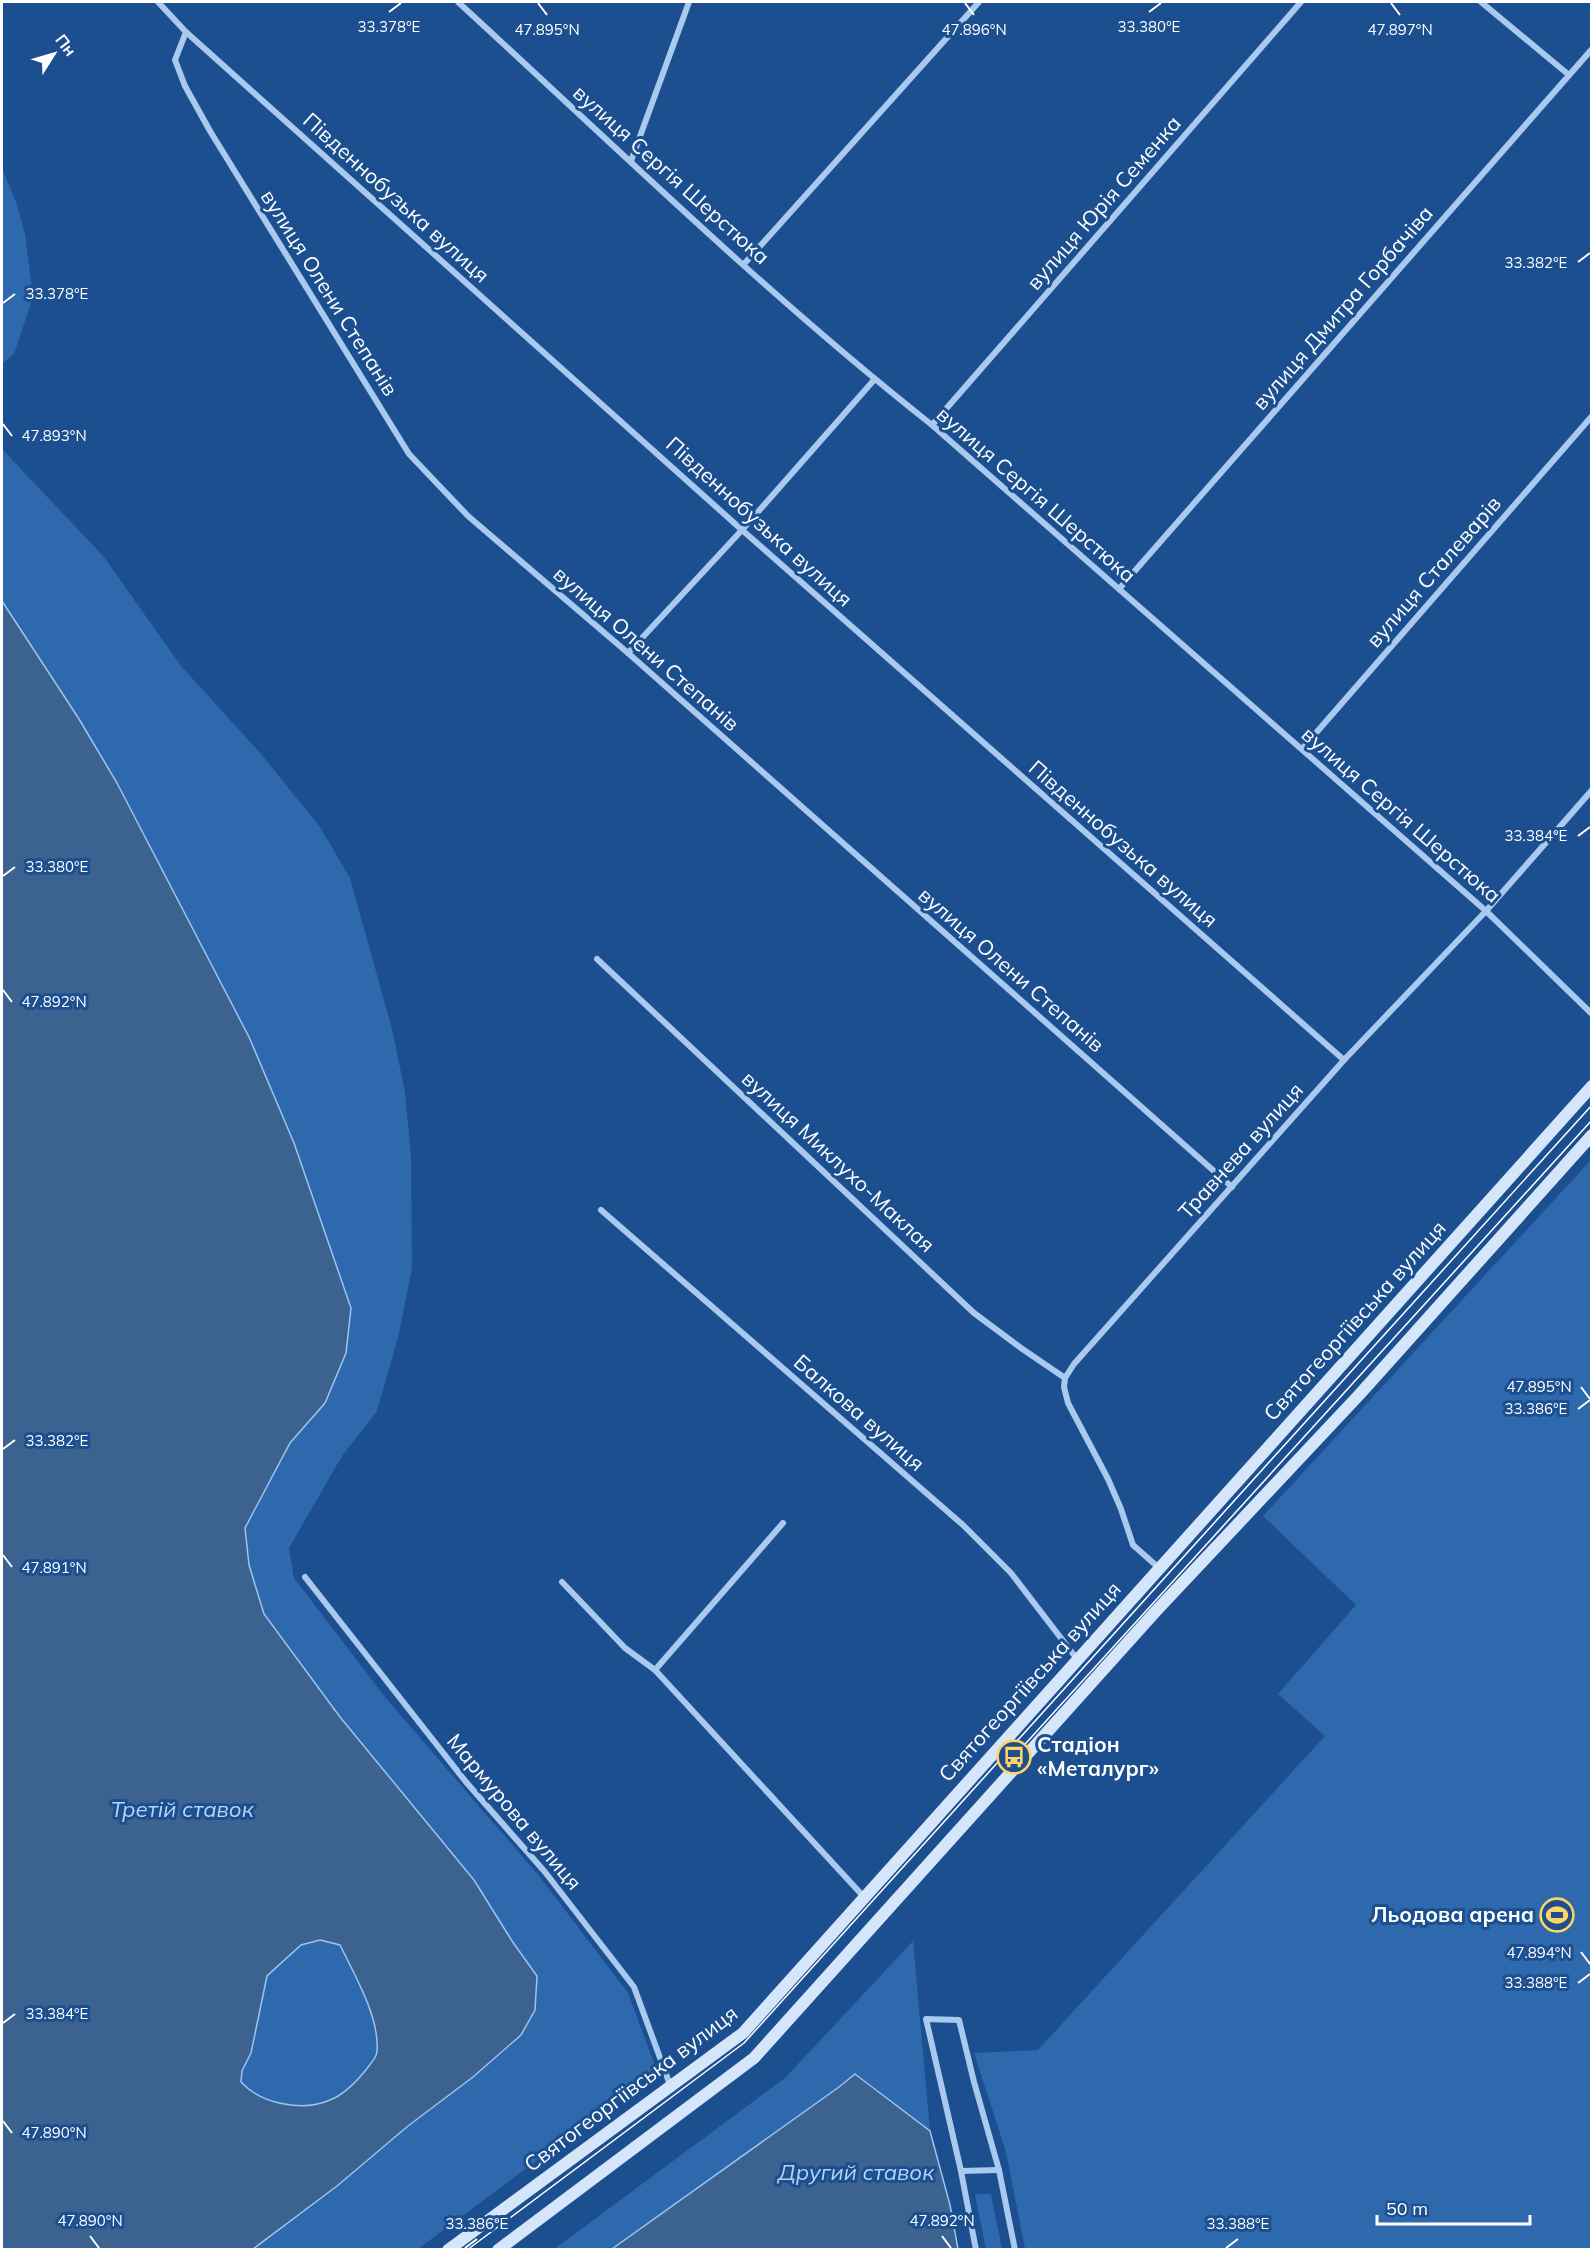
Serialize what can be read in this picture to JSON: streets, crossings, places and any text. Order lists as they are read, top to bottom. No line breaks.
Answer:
{"streets":{"main road":["Святогеоргіївська вулиця"],"street":["вулиця Сергія Шерстюка","Південнобузька вулиця","вулиця Юрія Семенка","вулиця Олени Степанів","вулиця Дмитра Горбачіва","вулиця Сталеварів","Травнева вулиця","вулиця Миклухо-Маклая","Балкова вулиця","Мармурова вулиця"]},"crossings":[["вулиця Сергія Шерстюка","вулиця Юрія Семенка"],["вулиця Сергія Шерстюка","вулиця Дмитра Горбачіва"],["вулиця Сергія Шерстюка","вулиця Сталеварів"],["вулиця Сергія Шерстюка","Травнева вулиця"],["Південнобузька вулиця","вулиця Олени Степанів"],["Південнобузька вулиця","Травнева вулиця"],["вулиця Олени Степанів","Травнева вулиця"],["Травнева вулиця","вулиця Миклухо-Маклая"],["Святогеоргіївська вулиця","Балкова вулиця"],["Святогеоргіївська вулиця","Мармурова вулиця"]],"water":["Третій ставок","Другий ставок"],"places":{"bus stop":["Стадіон «Металург»"],"sports":["Льодова арена"]},"scale_bar":"50 m","north":"top right","coordinates":["33.378°E","33.380°E","47.895°N","47.896°N","47.897°N","33.382°E","47.893°N","33.384°E","47.892°N","33.386°E","47.891°N","47.894°N","33.388°E","47.890°N"]}
